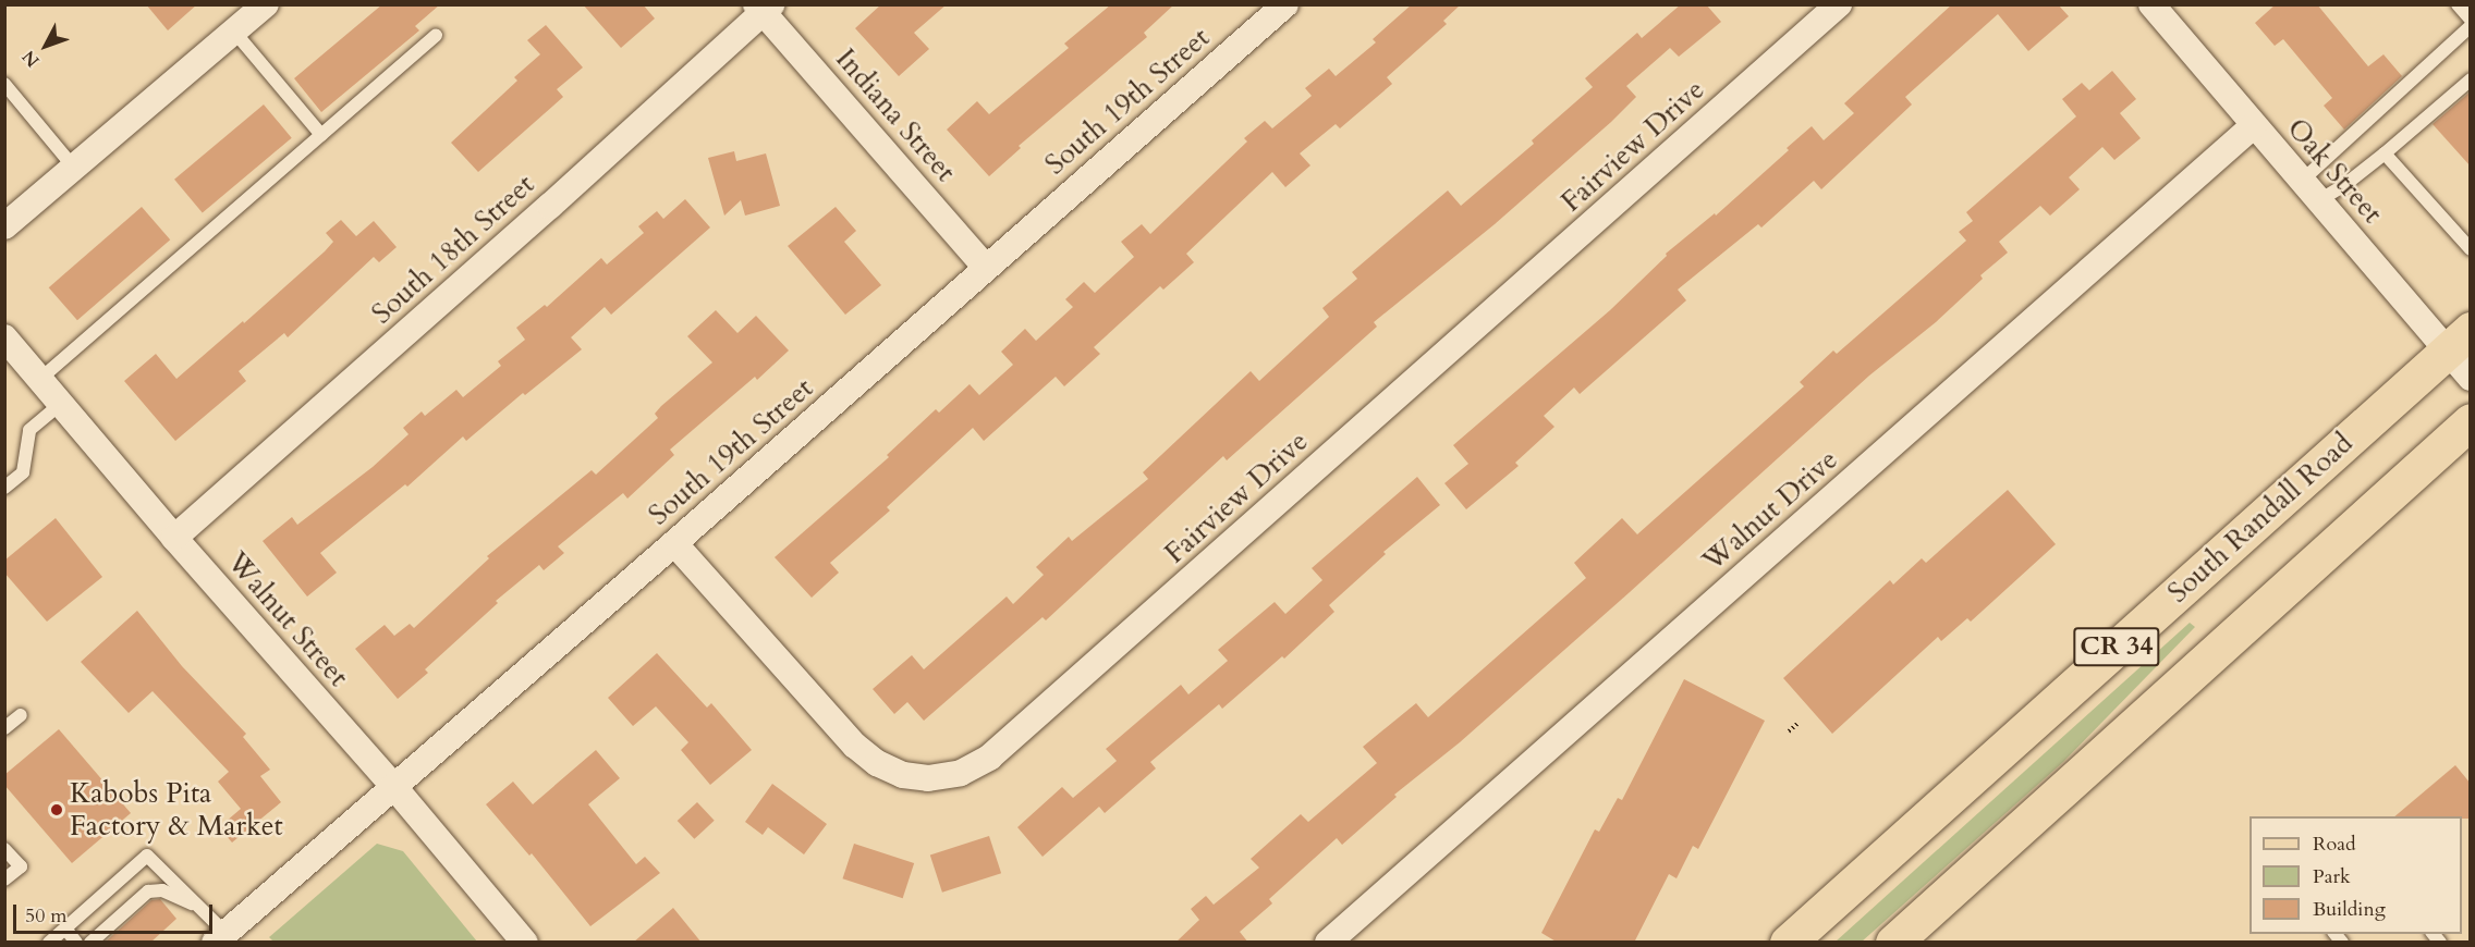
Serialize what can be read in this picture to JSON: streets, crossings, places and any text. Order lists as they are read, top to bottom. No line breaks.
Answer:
{"streets":{"main road":["South Randall Road","CR 34"],"street":["South 19th Street","Indiana Street","Fairview Drive","Oak Street","South 18th Street","Walnut Drive","Walnut Street"]},"crossings":[["South 19th Street","Indiana Street"],["South 19th Street","Fairview Drive"],["South 19th Street","Walnut Street"],["Indiana Street","South 18th Street"],["Oak Street","Walnut Drive"],["Oak Street","South Randall Road"],["South 18th Street","Walnut Street"]],"places":["Kabobs Pita Factory & Market"],"legend":["Road","Park","Building"],"scale_bar":"50 m","north":"bottom left"}
